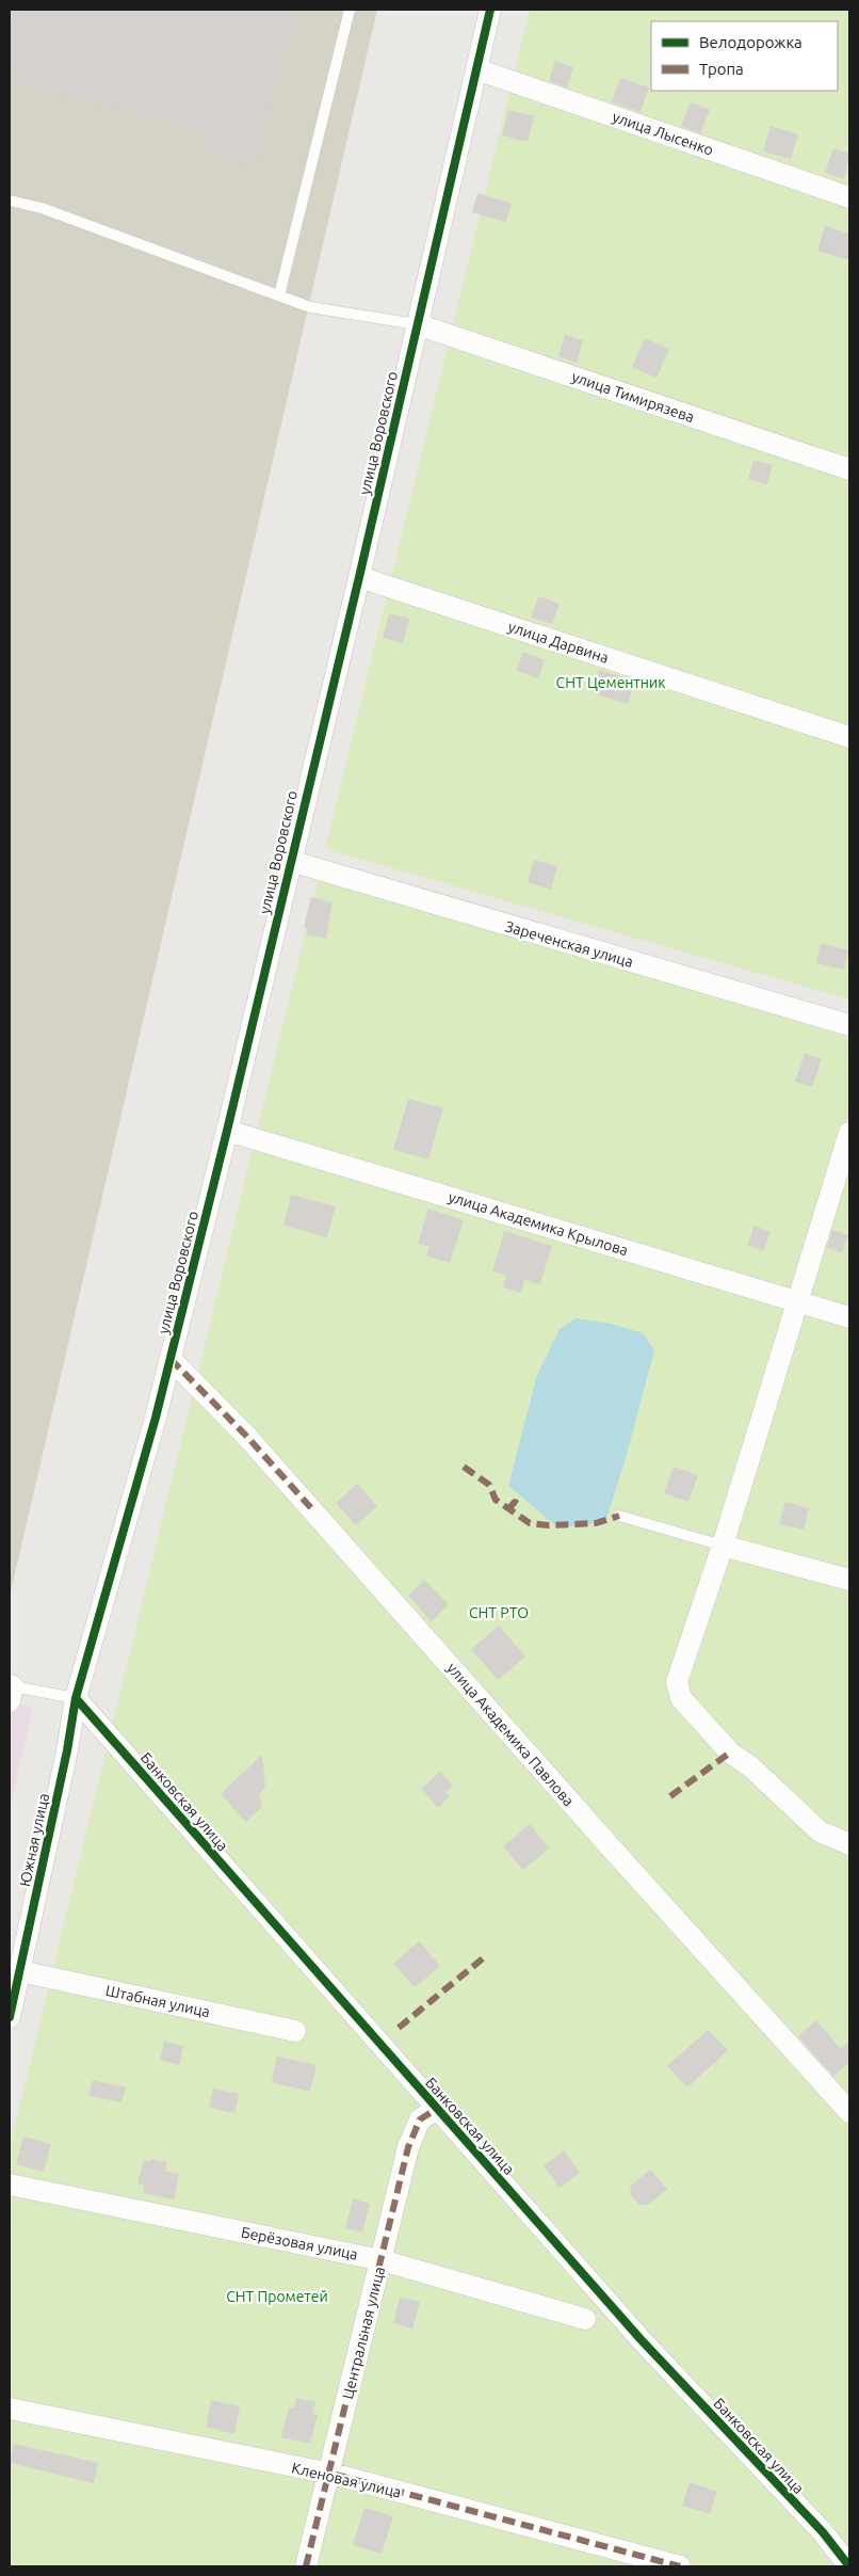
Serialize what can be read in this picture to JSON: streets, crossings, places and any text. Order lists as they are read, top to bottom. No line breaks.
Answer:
{"streets":{"street":["улица Лысенко","улица Тимирязева","улица Воровского","улица Дарвина","Зареченская улица","улица Академика Крылова","улица Академика Павлова","Банковская улица","Южная улица","Штабная улица","Берёзовая улица","Центральная улица","Кленовая улица"]},"crossings":[["улица Лысенко","улица Воровского"],["улица Тимирязева","улица Воровского"],["улица Воровского","улица Дарвина"],["улица Воровского","Зареченская улица"],["улица Воровского","улица Академика Крылова"],["улица Воровского","улица Академика Павлова"],["улица Воровского","Банковская улица"],["улица Воровского","Южная улица"],["Банковская улица","Южная улица"],["Банковская улица","Центральная улица"],["Южная улица","Штабная улица"],["Берёзовая улица","Центральная улица"],["Центральная улица","Кленовая улица"]],"parks":["СНТ Цементник","СНТ РТО","СНТ Прометей"],"legend":["Велодорожка","Тропа"]}
